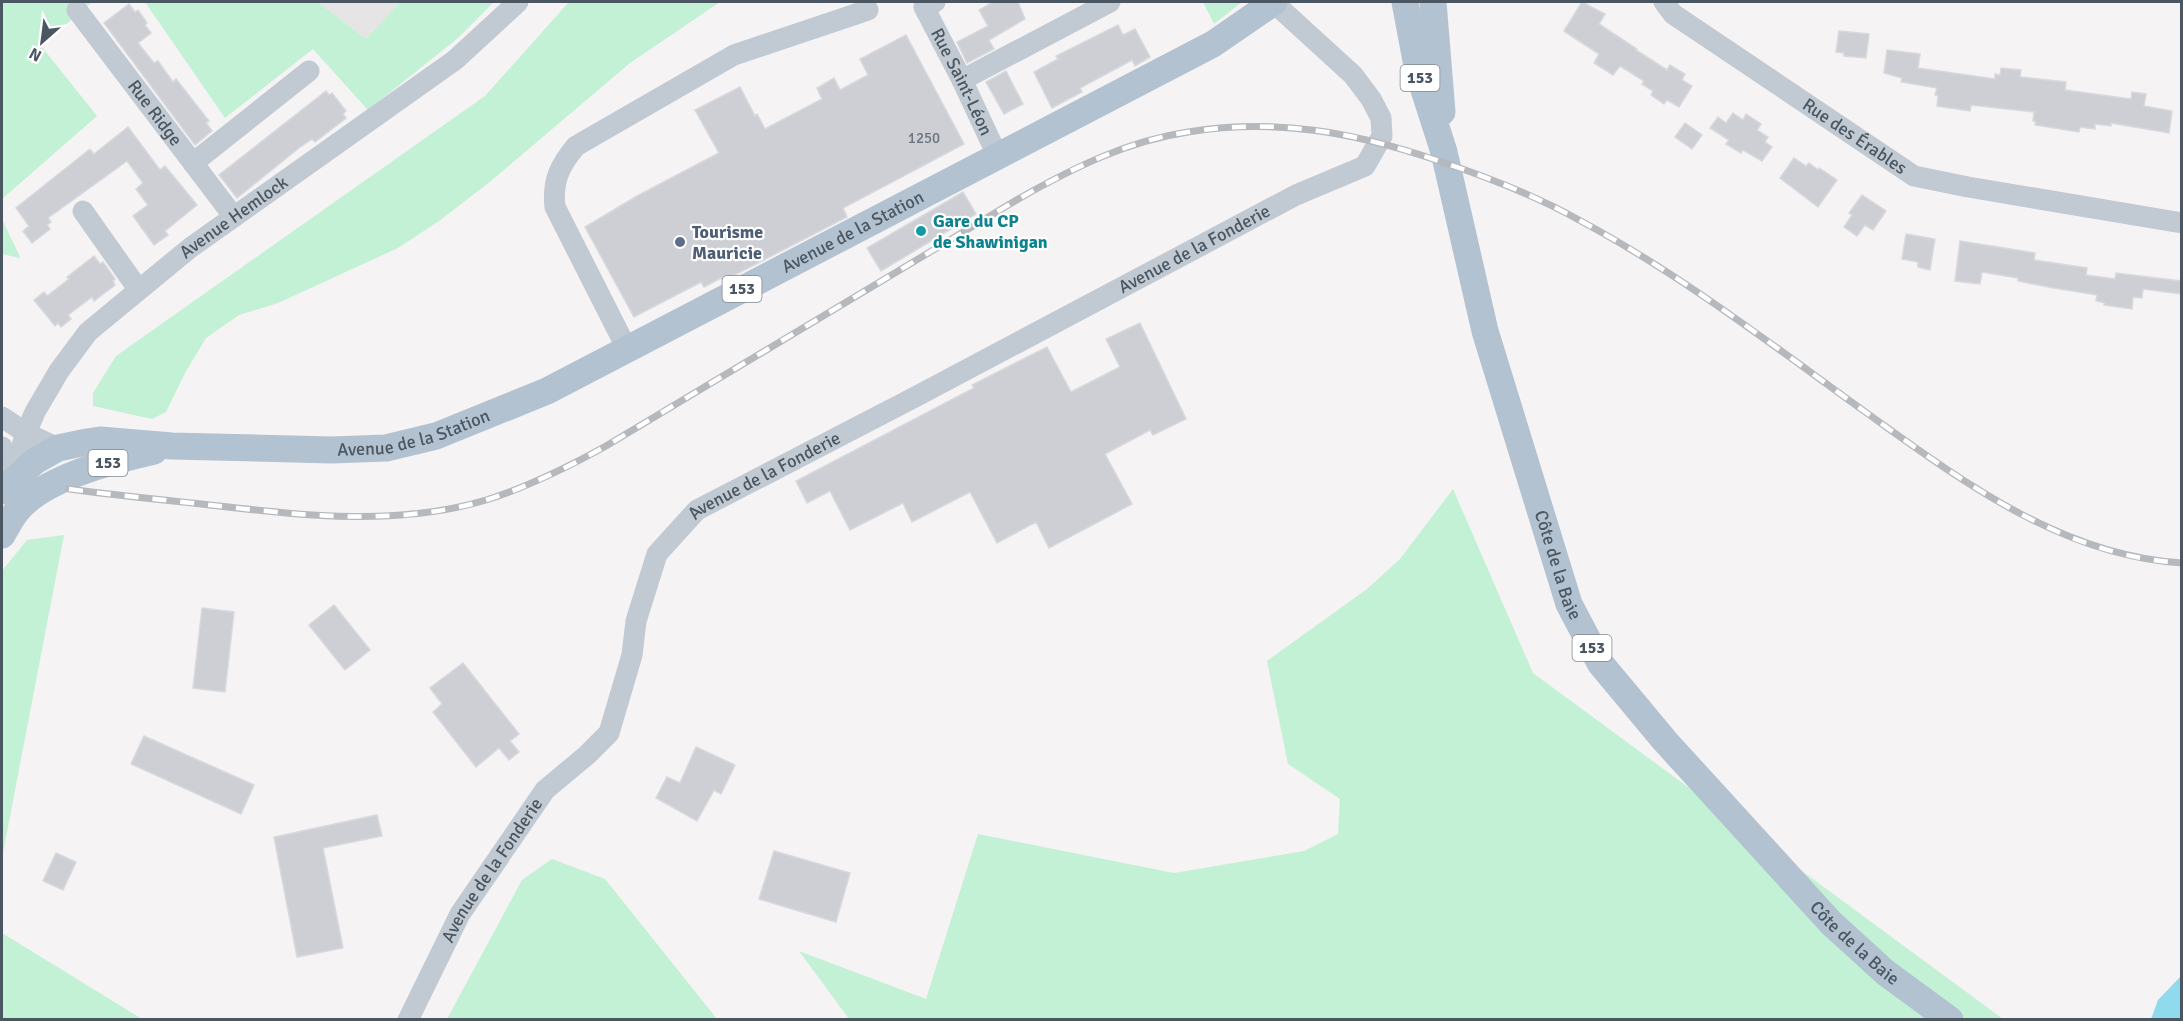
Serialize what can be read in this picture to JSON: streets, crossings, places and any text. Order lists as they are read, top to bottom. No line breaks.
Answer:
{"streets":{"main road":["153","Avenue de la Station","Côte de la Baie"],"street":["Rue Saint-Léon","Rue Ridge","Rue des Érables","Avenue Hemlock","Avenue de la Fonderie"]},"crossings":[["153","Avenue Hemlock"],["153","Avenue de la Station"],["153","Côte de la Baie"],["Rue Saint-Léon","Avenue de la Station"],["Rue Ridge","Avenue Hemlock"],["Avenue de la Station","Avenue de la Fonderie"]],"places":["Gare du CP de Shawinigan","Tourisme Mauricie"],"house_numbers":["1250"],"north":"bottom left"}
